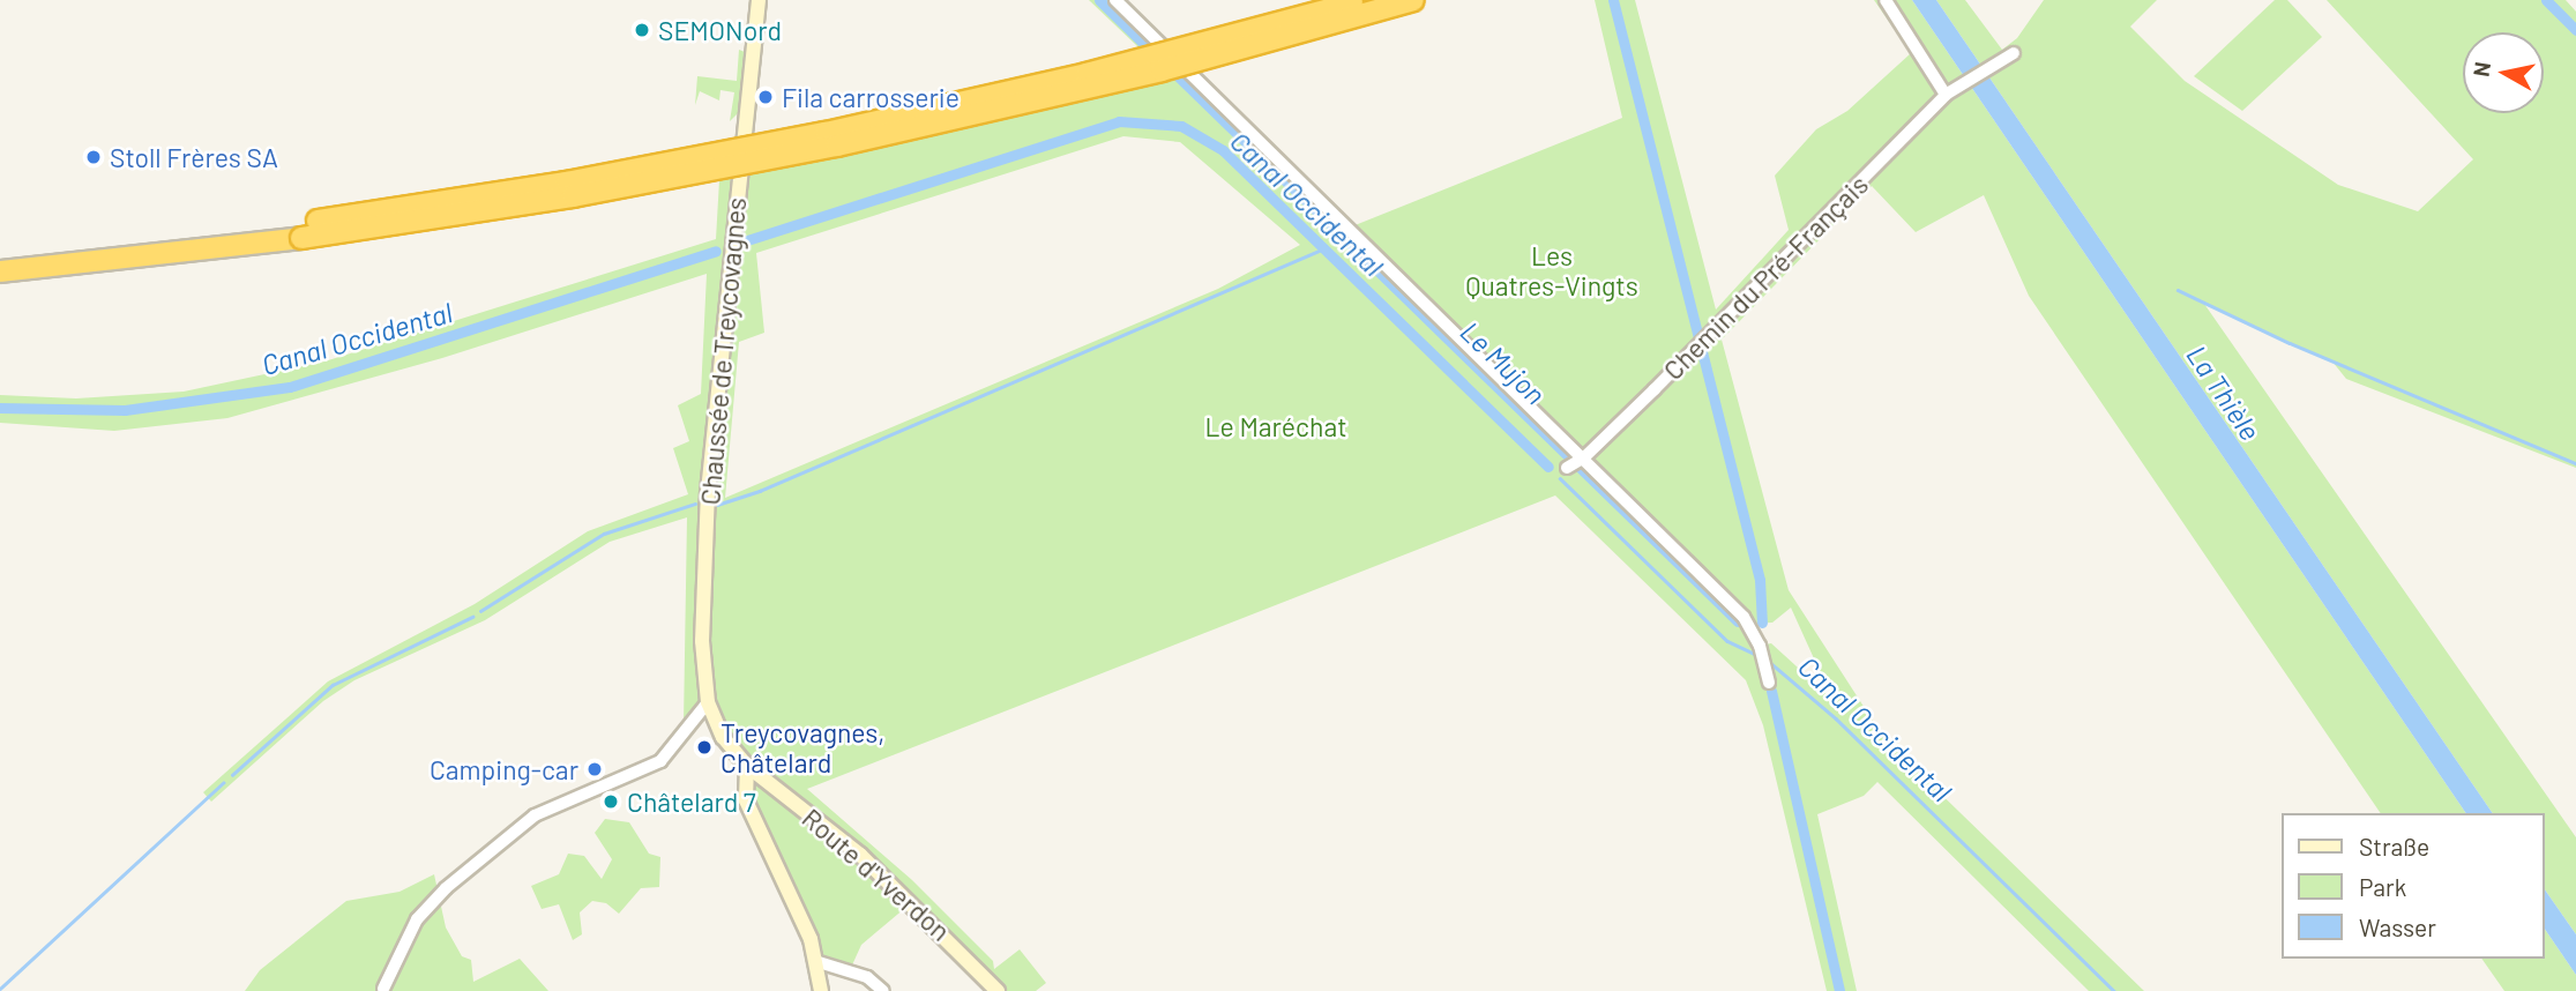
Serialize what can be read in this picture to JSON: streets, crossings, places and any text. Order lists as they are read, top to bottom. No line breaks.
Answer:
{"streets":{"main road":["Chaussée de Treycovagnes","Route d'Yverdon"],"street":["Chemin du Pré-Français"]},"crossings":[["Chaussée de Treycovagnes","Route d'Yverdon"]],"water":["Canal Occidental","Le Mujon","La Thièle"],"parks":["Les Quatres-Vingts","Le Maréchat"],"places":["SEMONord","Fila carrosserie","Stoll Frères SA","Treycovagnes, Châtelard","Camping-car","Châtelard 7"],"legend":["Straße","Park","Wasser"],"north":"left"}
